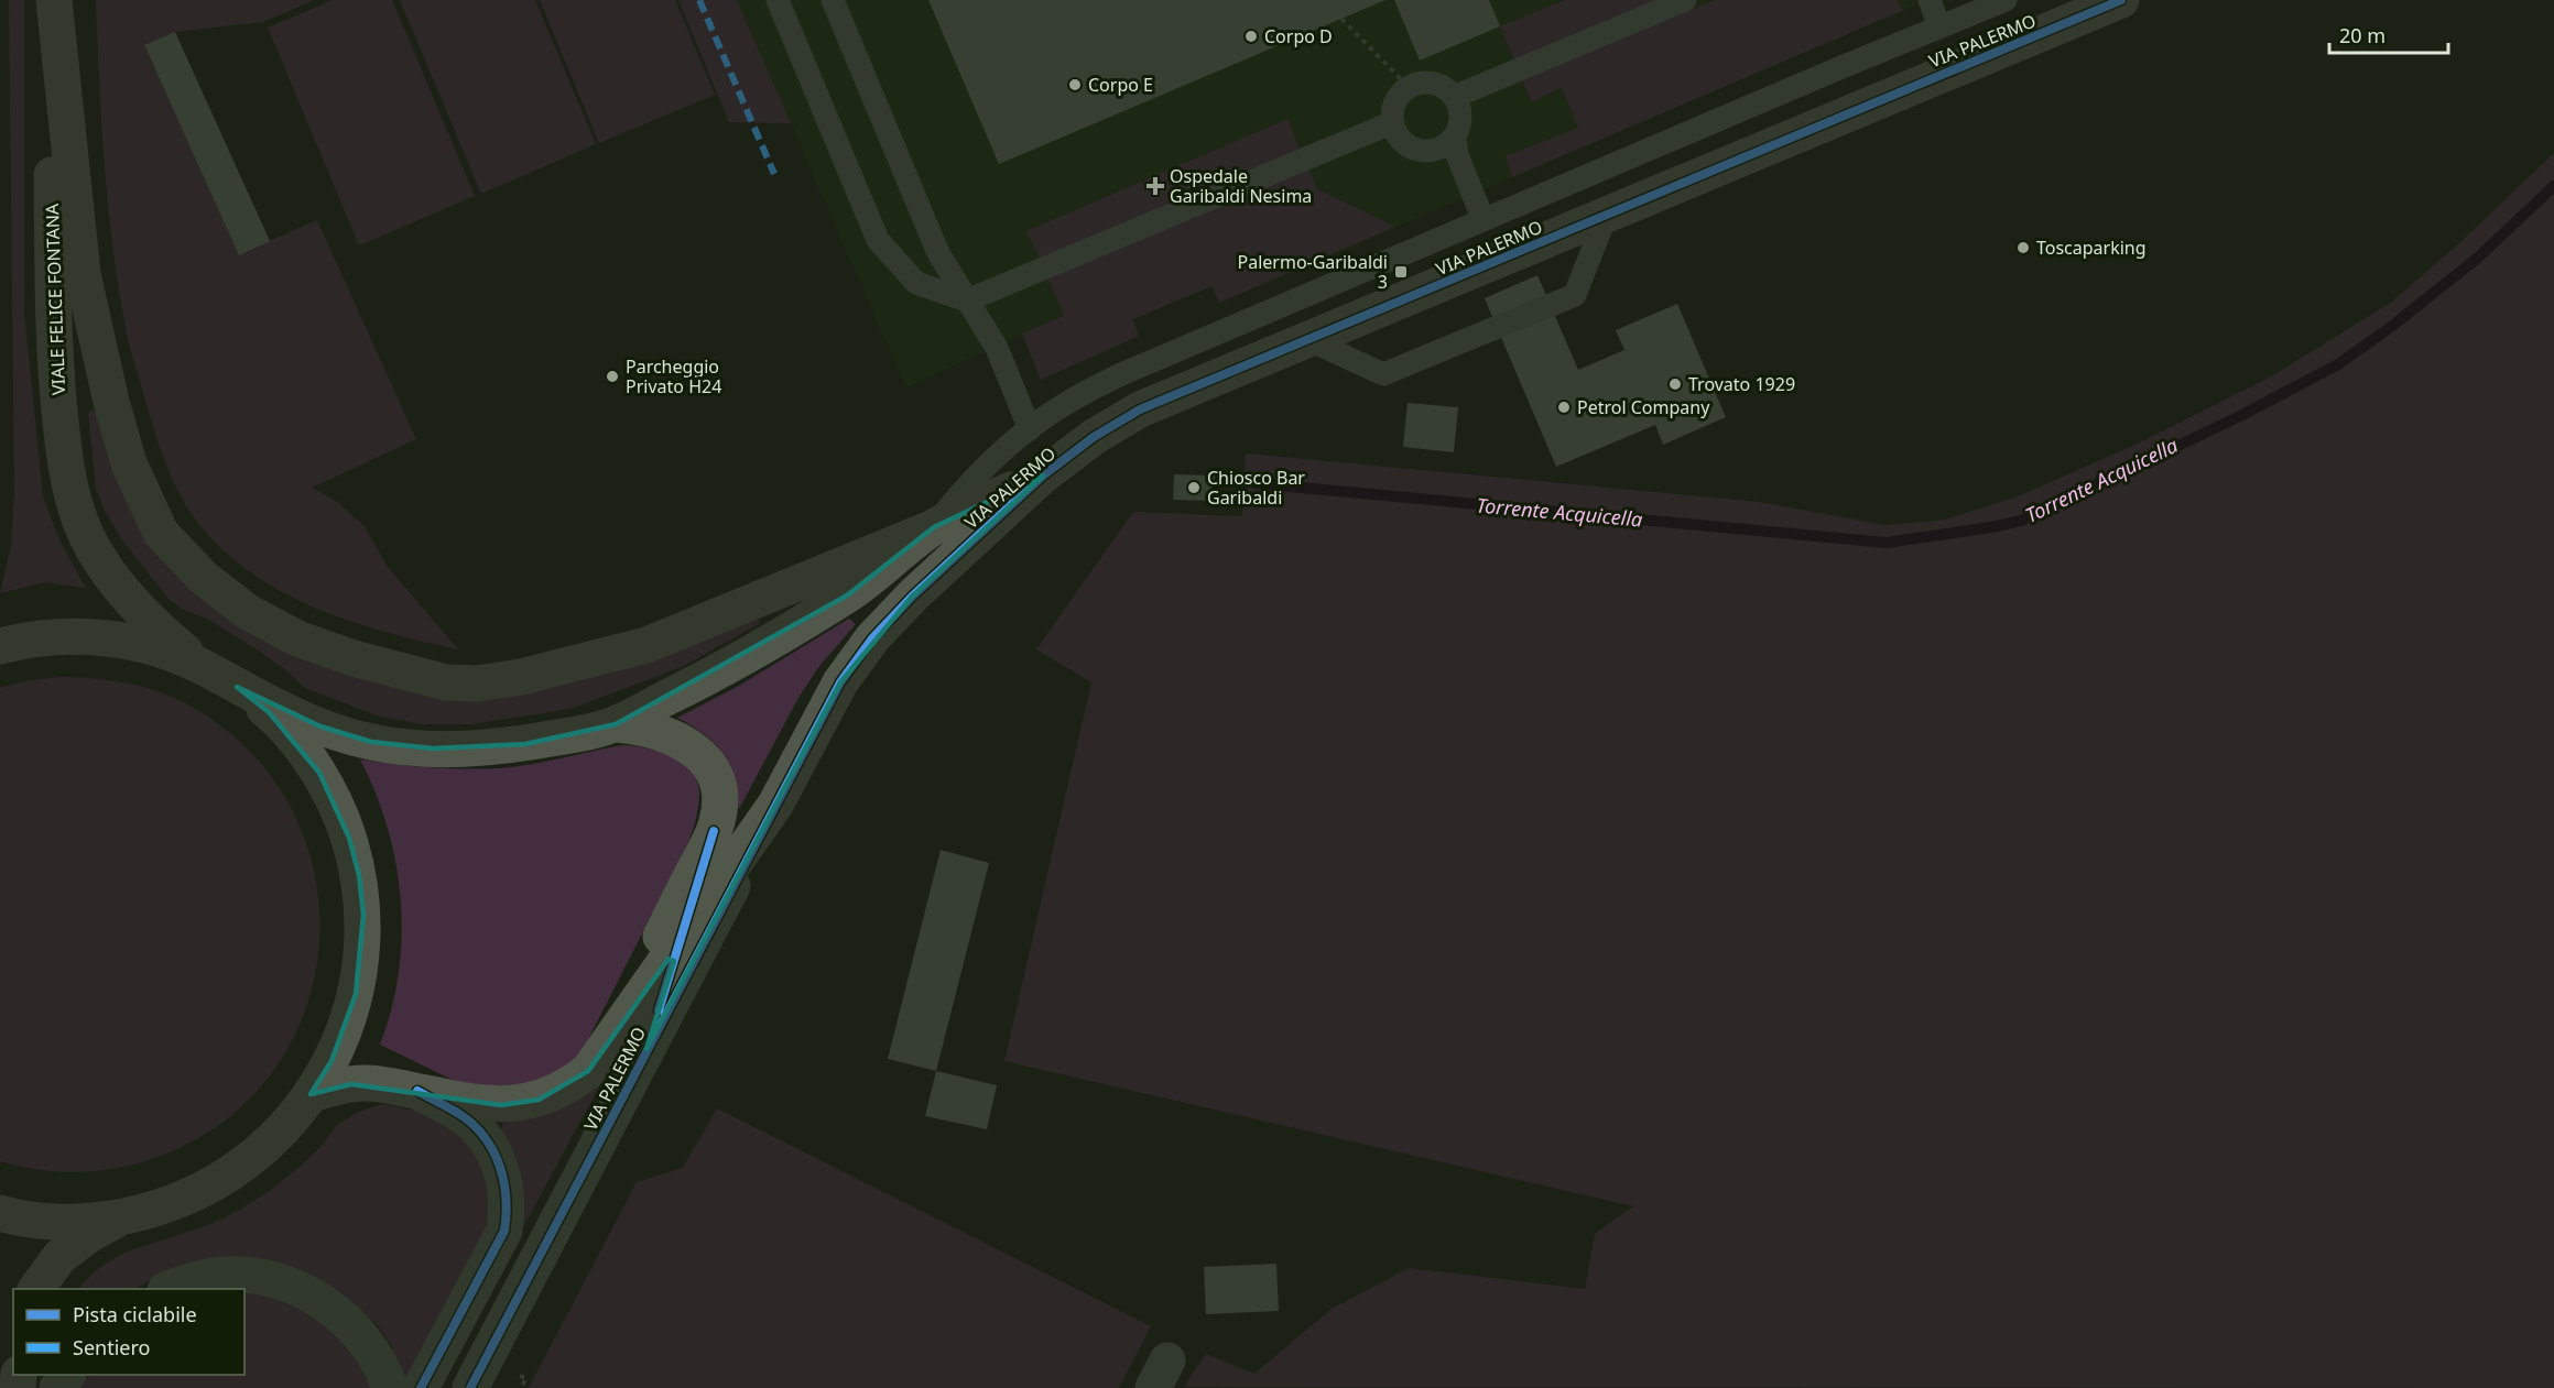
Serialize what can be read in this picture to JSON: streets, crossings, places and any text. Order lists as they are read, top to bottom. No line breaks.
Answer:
{"streets":{"main road":["VIA PALERMO","VIALE FELICE FONTANA"]},"water":["Torrente Acquicella"],"places":{"other":["Corpo D","Corpo E","Toscaparking","Parcheggio Privato H24","Trovato 1929","Petrol Company","Chiosco Bar Garibaldi"],"health":["Ospedale Garibaldi Nesima"],"transit":["Palermo-Garibaldi 3"]},"legend":["Pista ciclabile","Sentiero"],"scale_bar":"20 m"}
